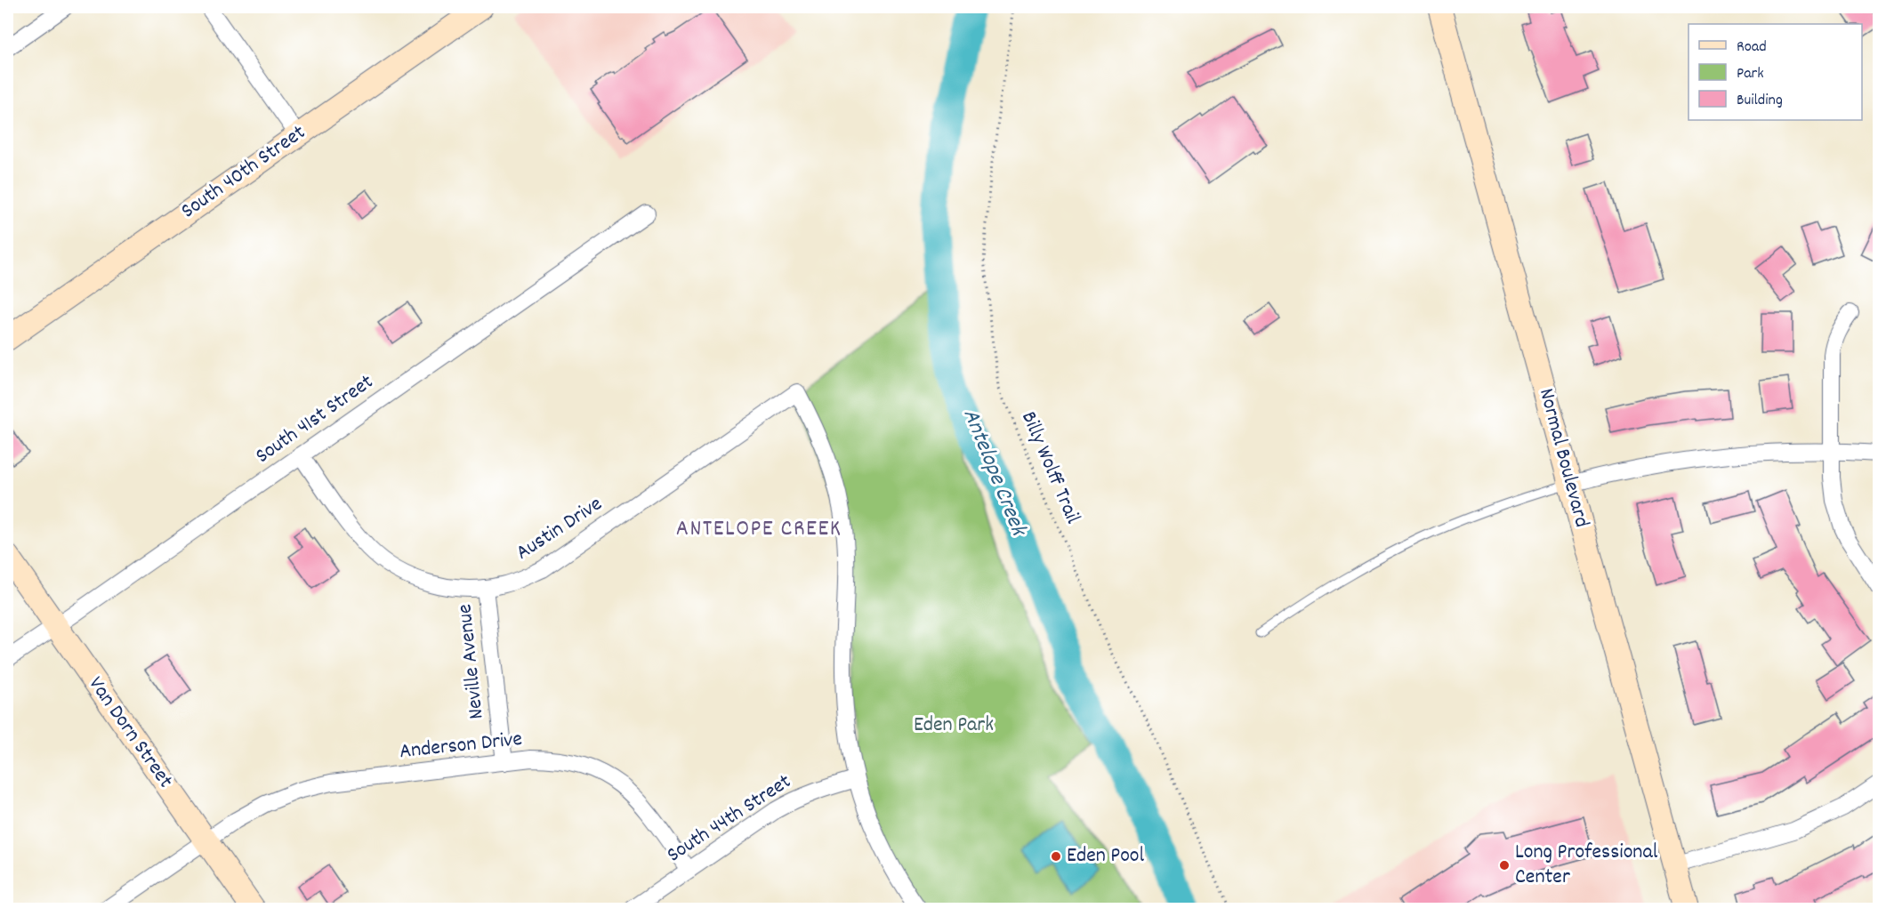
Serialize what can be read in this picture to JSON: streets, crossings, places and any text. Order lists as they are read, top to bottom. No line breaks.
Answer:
{"streets":{"main road":["South 40th Street","Normal Boulevard","Van Dorn Street"],"street":["South 41st Street","Austin Drive","Neville Avenue","Anderson Drive","South 44th Street"],"path":["Billy Wolff Trail"]},"crossings":[["South 41st Street","Austin Drive"],["South 41st Street","Van Dorn Street"],["Austin Drive","Neville Avenue"],["Austin Drive","South 44th Street"],["Neville Avenue","Anderson Drive"],["Van Dorn Street","Anderson Drive"],["Anderson Drive","South 44th Street"]],"districts":["ANTELOPE CREEK"],"water":["Antelope Creek"],"parks":["Eden Park"],"places":["Eden Pool","Long Professional Center"],"legend":["Road","Park","Building"]}
